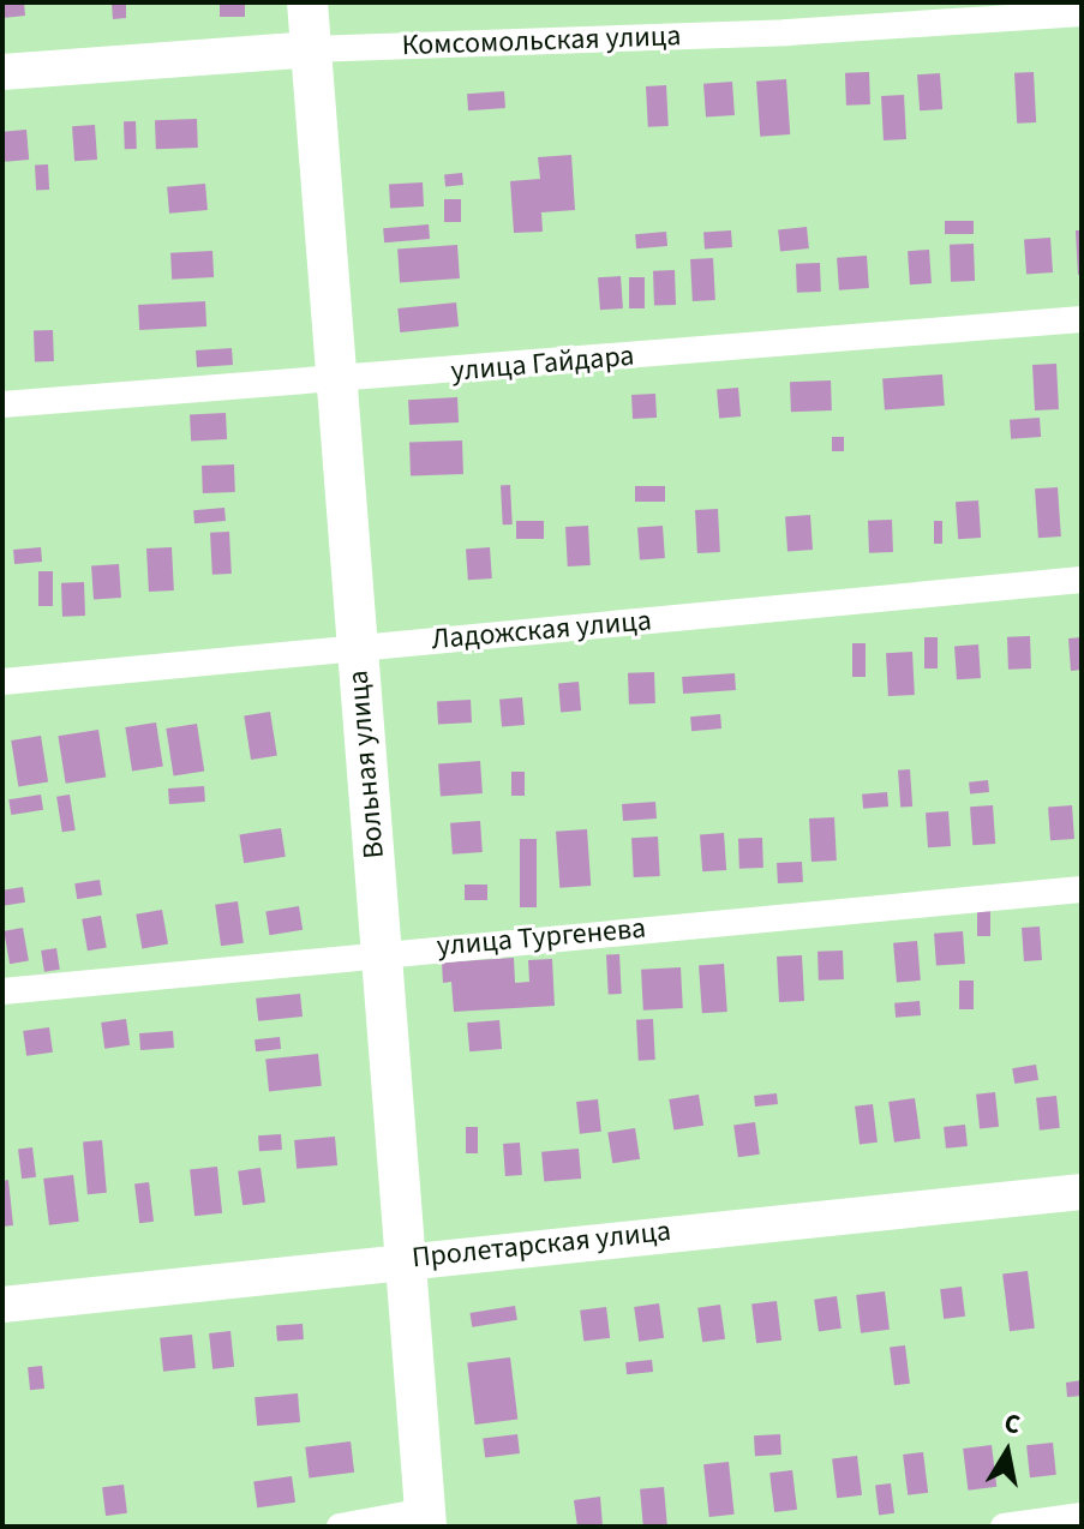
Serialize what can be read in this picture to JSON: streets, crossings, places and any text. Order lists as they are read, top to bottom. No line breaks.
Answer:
{"streets":{"main road":["Вольная улица"],"street":["Комсомольская улица","улица Гайдара","Ладожская улица","улица Тургенева","Пролетарская улица"]},"crossings":[["Комсомольская улица","Вольная улица"],["улица Гайдара","Вольная улица"],["Ладожская улица","Вольная улица"],["Вольная улица","улица Тургенева"],["Вольная улица","Пролетарская улица"]],"north":"top"}
